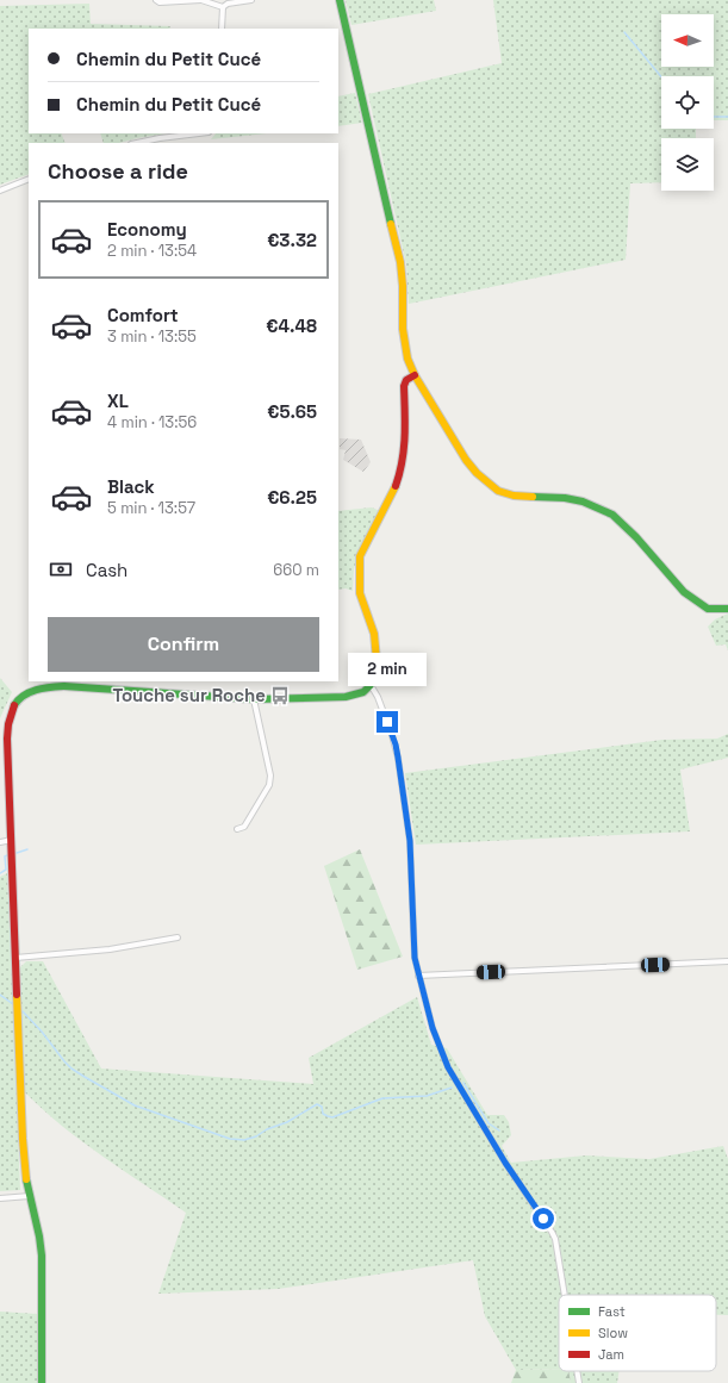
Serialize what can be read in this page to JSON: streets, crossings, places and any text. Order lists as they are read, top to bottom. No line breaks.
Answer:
{"places":{"bus stop":["Touche sur Roche"]},"legend":["Fast","Slow","Jam"],"north":"left","page":{"banner":["Chemin du Petit Cucé","Chemin du Petit Cucé"],"heading":"Choose a ride","list":[{"name":"Economy","note":"2 min · 13:54","value":"€3.32"},{"name":"Comfort","note":"3 min · 13:55","value":"€4.48"},{"name":"XL","note":"4 min · 13:56","value":"€5.65"},{"name":"Black","note":"5 min · 13:57","value":"€6.25"}],"pay":["Cash","660 m"],"buttons":"Confirm","bubble":"2 min"}}
